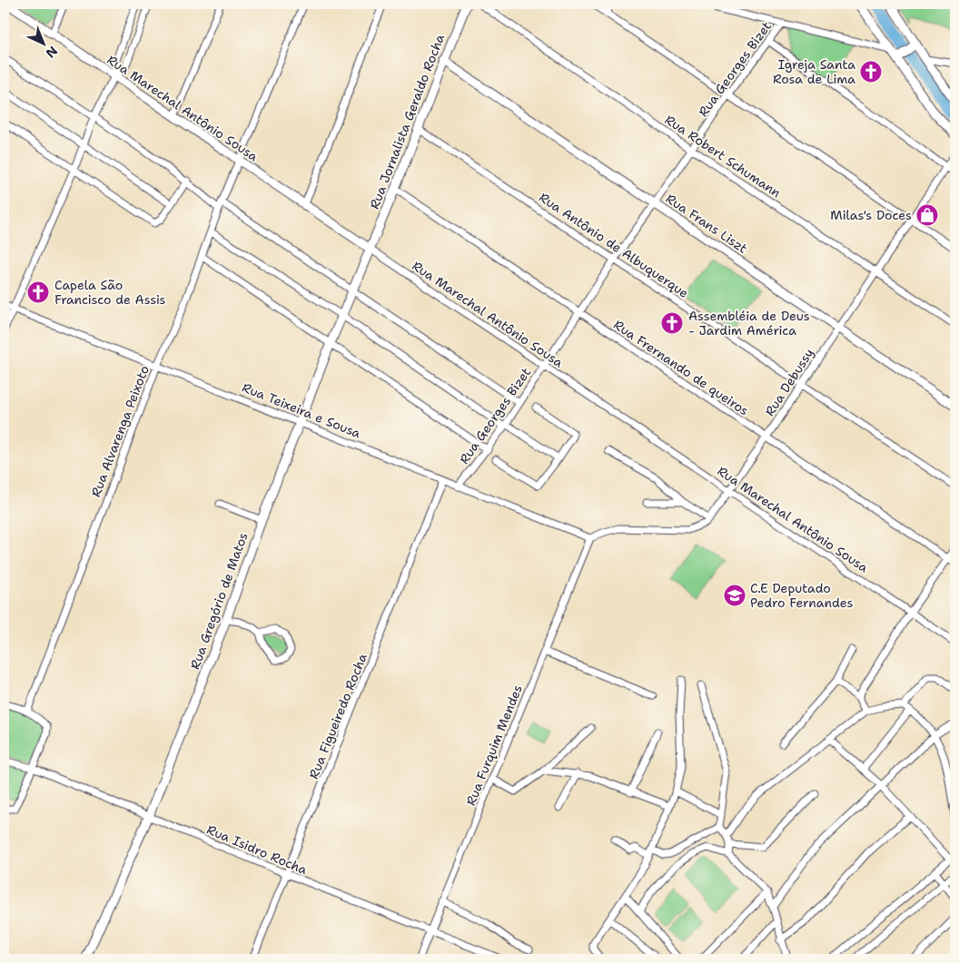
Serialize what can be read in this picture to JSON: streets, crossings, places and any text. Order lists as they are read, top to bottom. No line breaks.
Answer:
{"streets":{"street":["Rua Georges Bizet","Rua Marechal Antônio Sousa","Rua Jornalista Geraldo Rocha","Rua Robert Schumann","Rua Frans Liszt","Rua Antônio de Albuquerque","Rua Frernando de queiros","Rua Debussy","Rua Teixeira e Sousa","Rua Alvarenga Peixoto","Rua Gregório de Matos","Rua Figueiredo Rocha","Rua Furquim Mendes","Rua Isidro Rocha"]},"crossings":[["Rua Georges Bizet","Rua Marechal Antônio Sousa"],["Rua Georges Bizet","Rua Robert Schumann"],["Rua Georges Bizet","Rua Frans Liszt"],["Rua Georges Bizet","Rua Antônio de Albuquerque"],["Rua Georges Bizet","Rua Frernando de queiros"],["Rua Georges Bizet","Rua Teixeira e Sousa"],["Rua Marechal Antônio Sousa","Rua Jornalista Geraldo Rocha"],["Rua Marechal Antônio Sousa","Rua Debussy"],["Rua Marechal Antônio Sousa","Rua Alvarenga Peixoto"],["Rua Marechal Antônio Sousa","Rua Gregório de Matos"],["Rua Jornalista Geraldo Rocha","Rua Frans Liszt"],["Rua Jornalista Geraldo Rocha","Rua Antônio de Albuquerque"],["Rua Jornalista Geraldo Rocha","Rua Frernando de queiros"],["Rua Jornalista Geraldo Rocha","Rua Gregório de Matos"],["Rua Robert Schumann","Rua Debussy"],["Rua Frans Liszt","Rua Debussy"],["Rua Antônio de Albuquerque","Rua Debussy"],["Rua Frernando de queiros","Rua Debussy"],["Rua Debussy","Rua Teixeira e Sousa"],["Rua Debussy","Rua Furquim Mendes"],["Rua Teixeira e Sousa","Rua Alvarenga Peixoto"],["Rua Teixeira e Sousa","Rua Gregório de Matos"],["Rua Teixeira e Sousa","Rua Figueiredo Rocha"],["Rua Teixeira e Sousa","Rua Furquim Mendes"],["Rua Gregório de Matos","Rua Isidro Rocha"],["Rua Figueiredo Rocha","Rua Isidro Rocha"],["Rua Furquim Mendes","Rua Isidro Rocha"]],"places":{"church":["Igreja Santa Rosa de Lima","Capela São Francisco de Assis","Assembléia de Deus - Jardim América"],"shop":["Milas's Doces"],"school or university":["C.E Deputado Pedro Fernandes"]},"north":"bottom right"}
